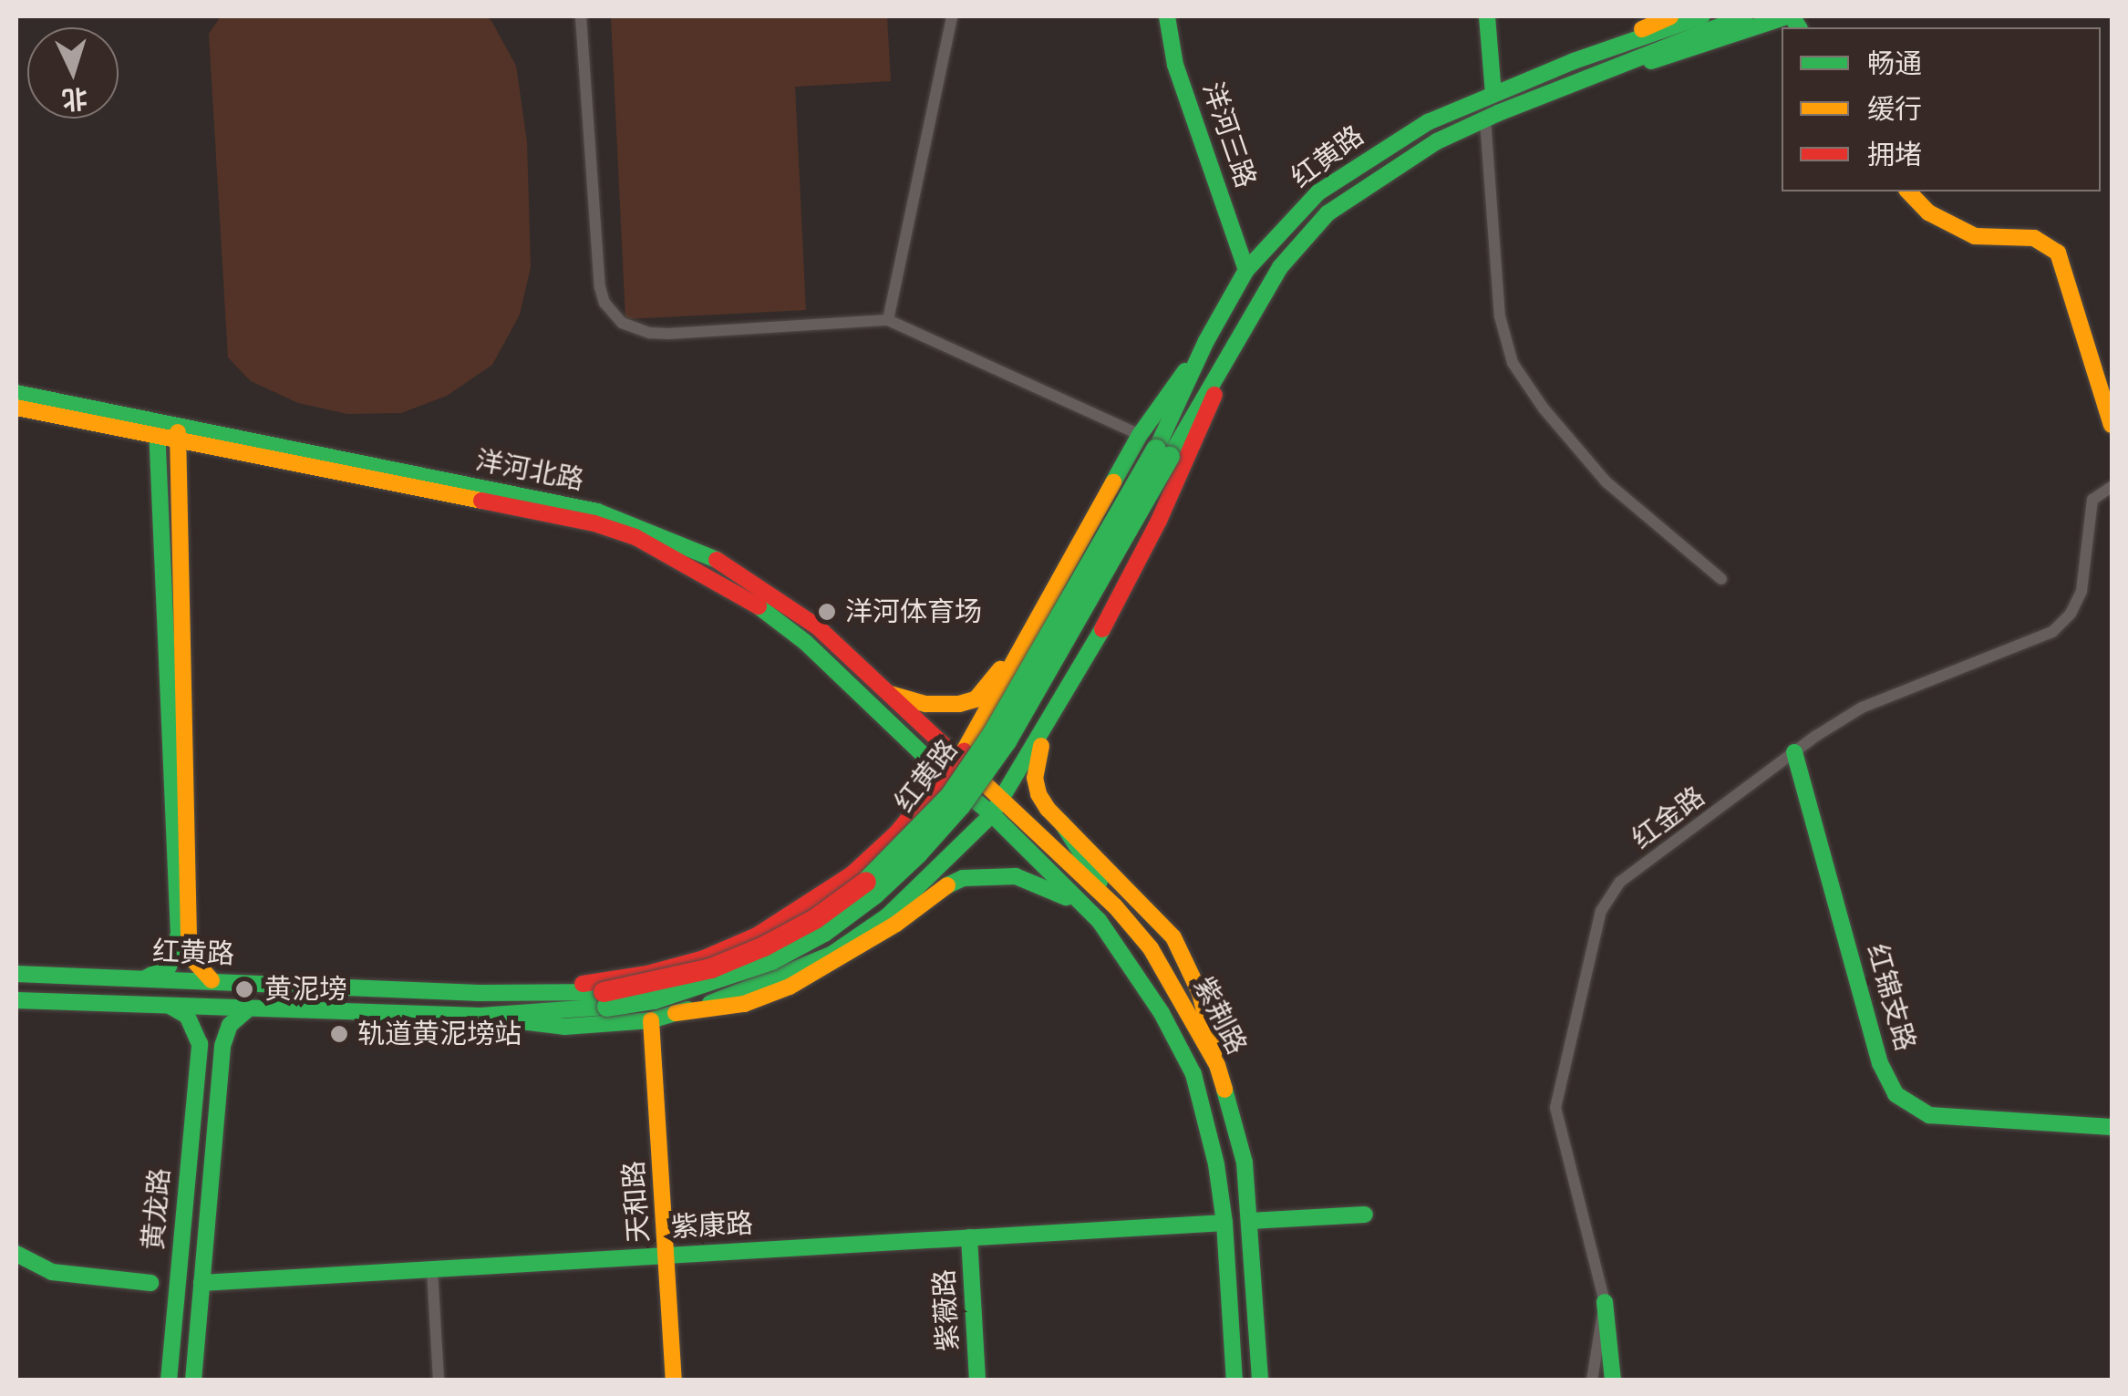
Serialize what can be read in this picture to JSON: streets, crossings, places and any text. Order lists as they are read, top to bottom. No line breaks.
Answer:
{"streets":{"main road":["洋河三路","红黄路","洋河北路","红锦支路","紫荆路","天和路","黄龙路","紫康路","紫薇路"],"street":["红金路"]},"crossings":[["洋河三路","红黄路"],["洋河北路","紫荆路"],["红金路","红锦支路"],["紫荆路","紫康路"],["天和路","紫康路"],["黄龙路","紫康路"],["紫康路","紫薇路"]],"places":["洋河体育场","黄泥塝","轨道黄泥塝站"],"legend":["畅通","缓行","拥堵"],"north":"bottom"}
